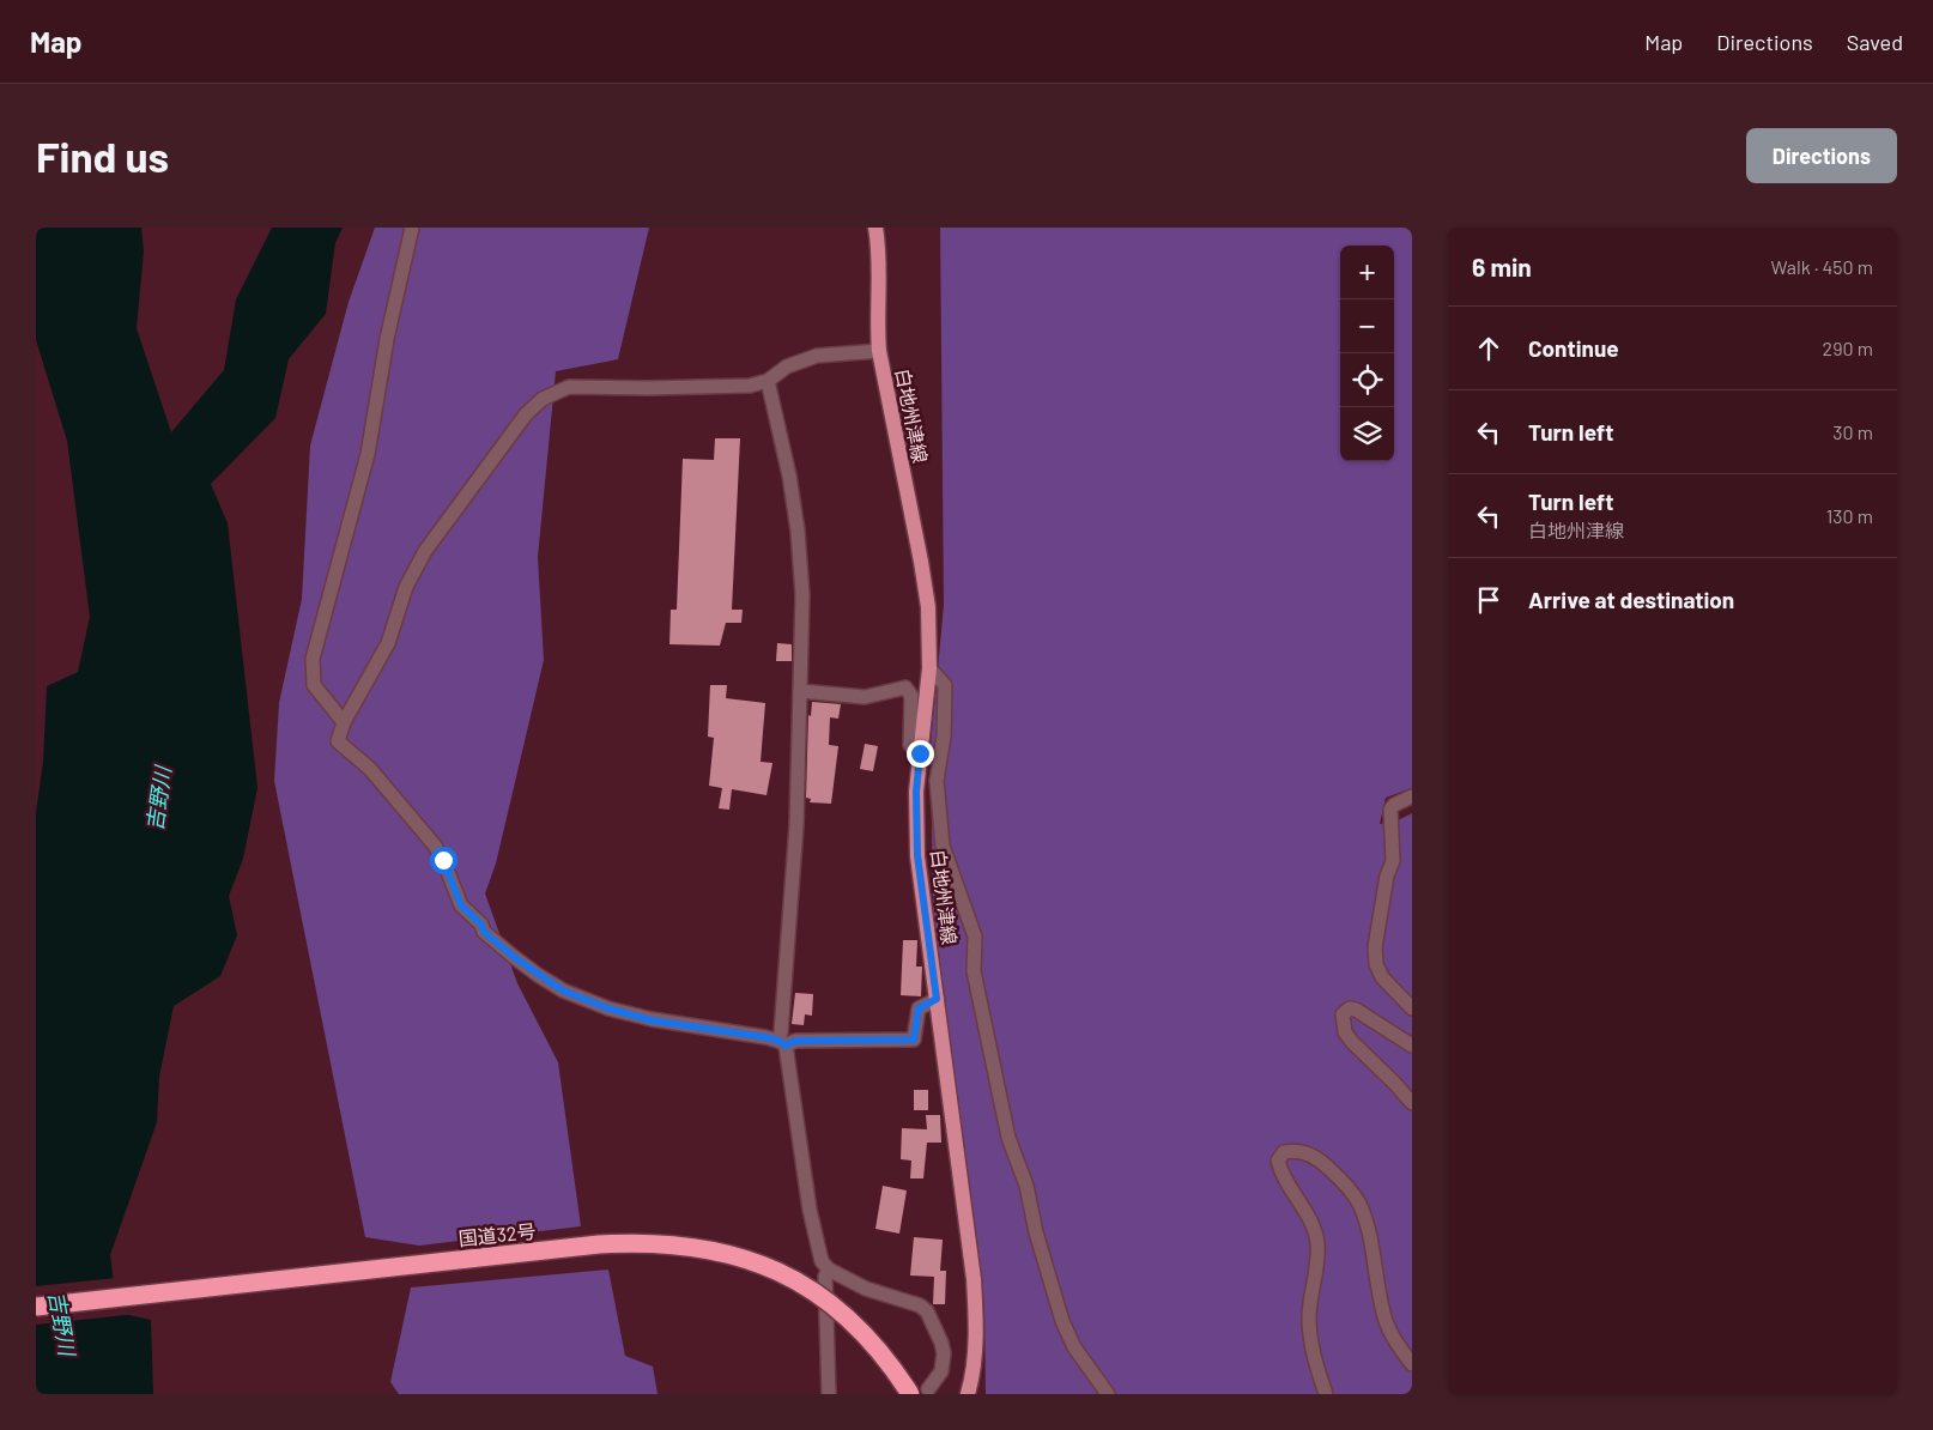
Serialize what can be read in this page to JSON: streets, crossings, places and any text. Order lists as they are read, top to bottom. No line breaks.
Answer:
{"streets":{"highway":["国道32号"],"main road":["白地州津線"]},"water":["吉野川"],"page":{"header":"Map","nav":["Map","Directions","Saved"],"buttons":"Directions","title":"Find us","heading":["6 min","Walk · 450 m"],"map_buttons":["+","−"],"list":[["Continue","290 m"],["Turn left","30 m"],["Turn left","白地州津線","130 m"],"Arrive at destination"]}}
